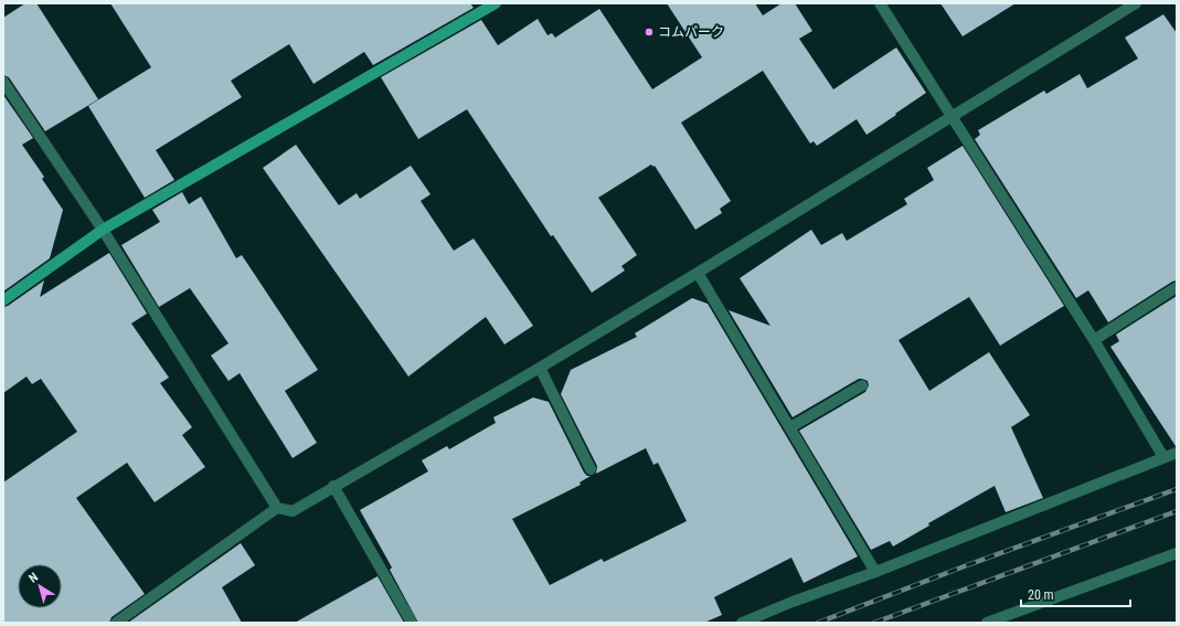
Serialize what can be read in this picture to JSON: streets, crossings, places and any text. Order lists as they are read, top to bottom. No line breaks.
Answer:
{"places":["コムパーク"],"scale_bar":"20 m","north":"top left"}
